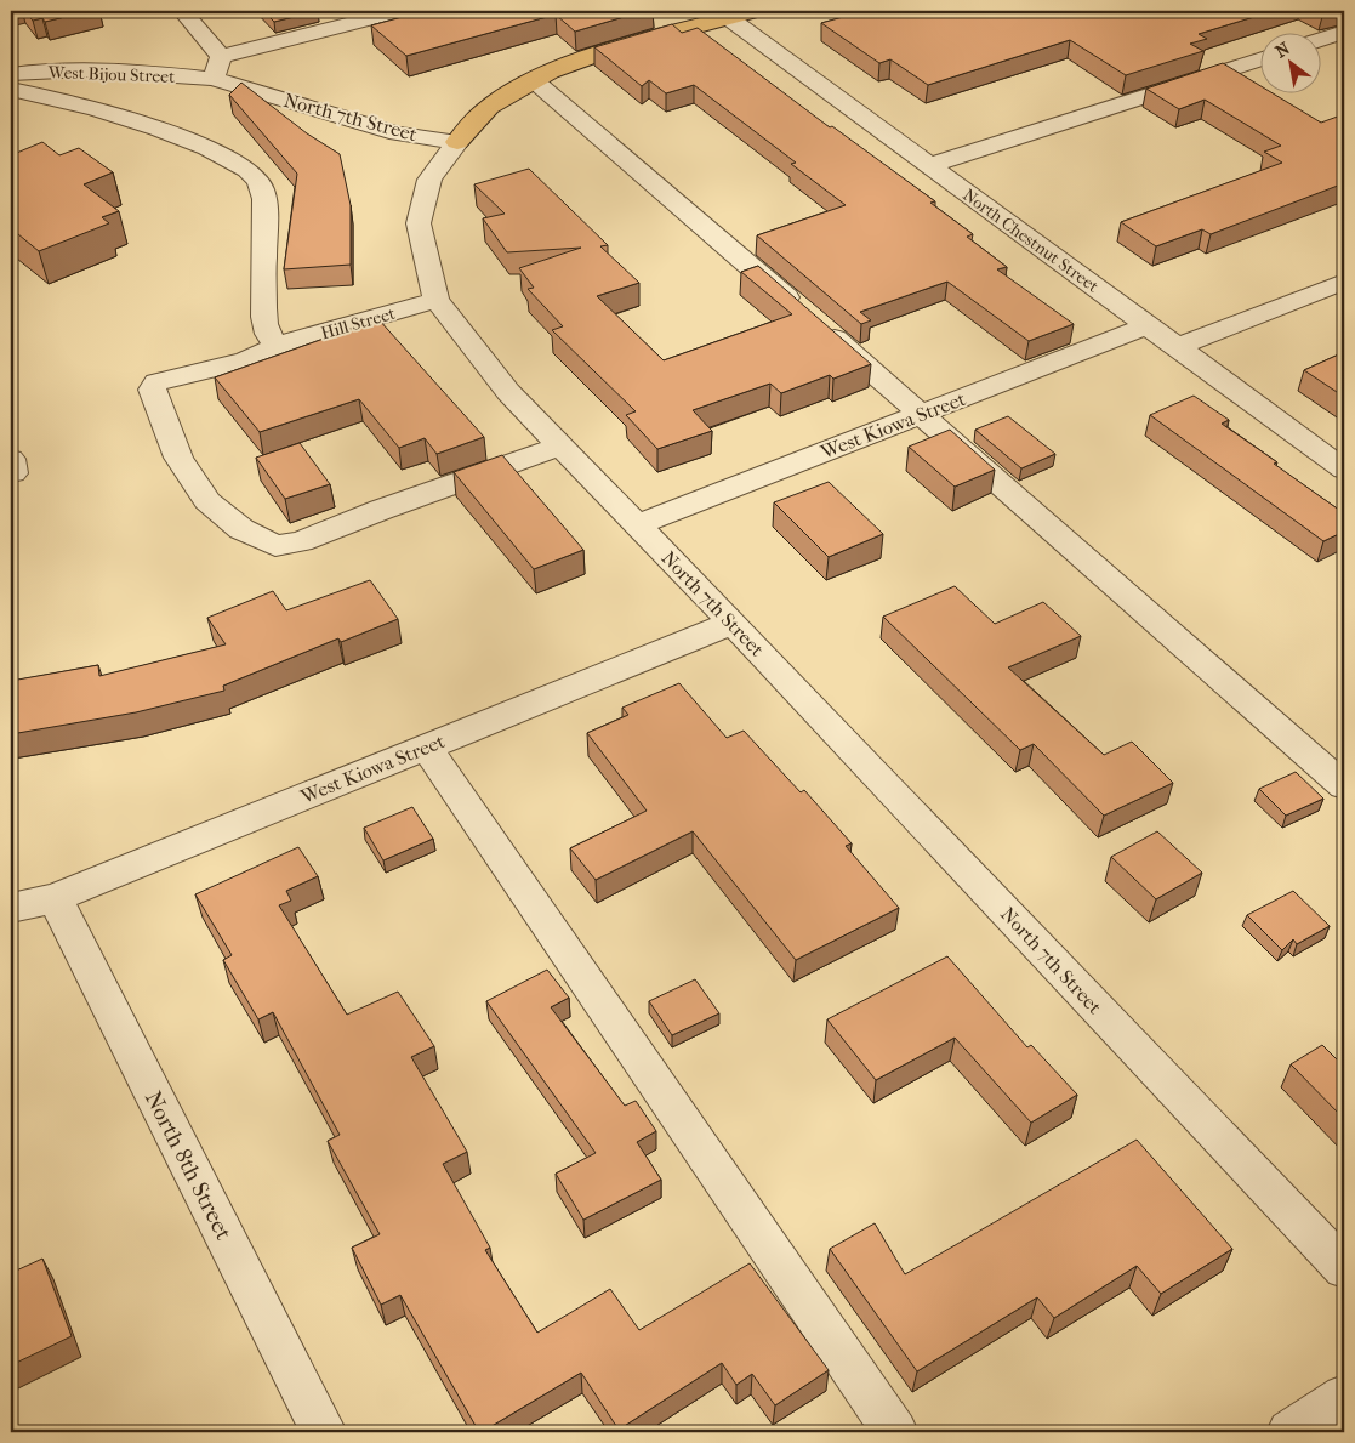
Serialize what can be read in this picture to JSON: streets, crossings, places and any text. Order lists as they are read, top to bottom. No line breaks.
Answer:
{"streets":{"street":["West Bijou Street","North 7th Street","North Chestnut Street","Hill Street","West Kiowa Street","North 8th Street"]},"crossings":[["West Bijou Street","North 7th Street"],["North 7th Street","Hill Street"],["North 7th Street","West Kiowa Street"],["North Chestnut Street","West Kiowa Street"],["West Kiowa Street","North 8th Street"]],"north":"top left"}
